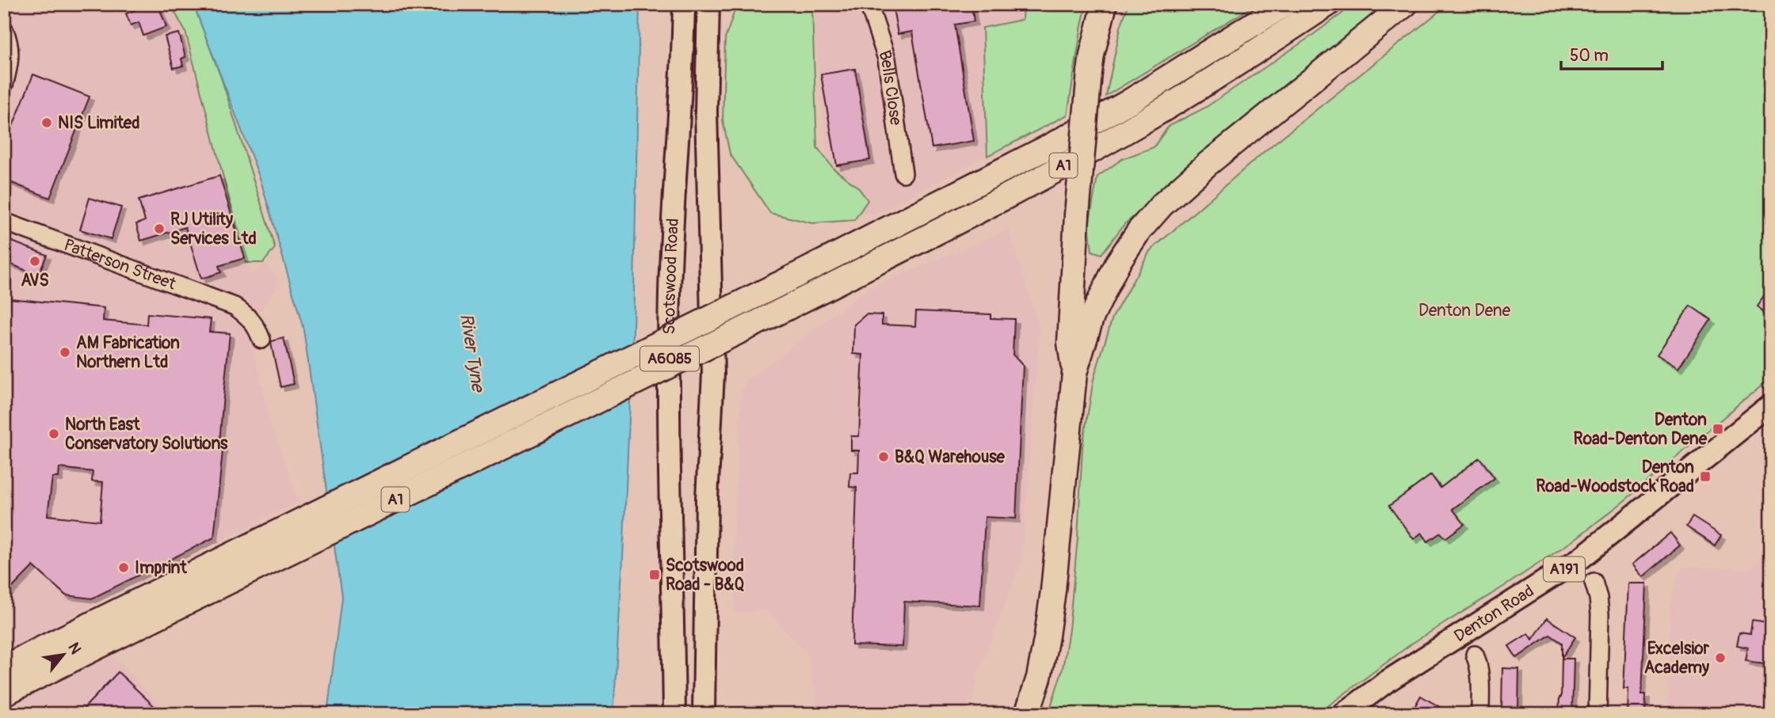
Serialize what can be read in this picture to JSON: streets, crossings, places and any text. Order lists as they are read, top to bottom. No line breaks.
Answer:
{"streets":{"highway":["A1"],"main road":["Scotswood Road","A6085","A191","Denton Road"],"street":["Bells Close","Patterson Street"]},"water":["River Tyne"],"parks":["Denton Dene"],"places":{"other":["NIS Limited","RJ Utility Services Ltd","AVS","AM Fabrication Northern Ltd","North East Conservatory Solutions","B&Q Warehouse","Imprint","Excelsior Academy"],"transit":["Denton Road-Denton Dene","Denton Road-Woodstock Road","Scotswood Road - B&Q"]},"scale_bar":"50 m","north":"top right"}
